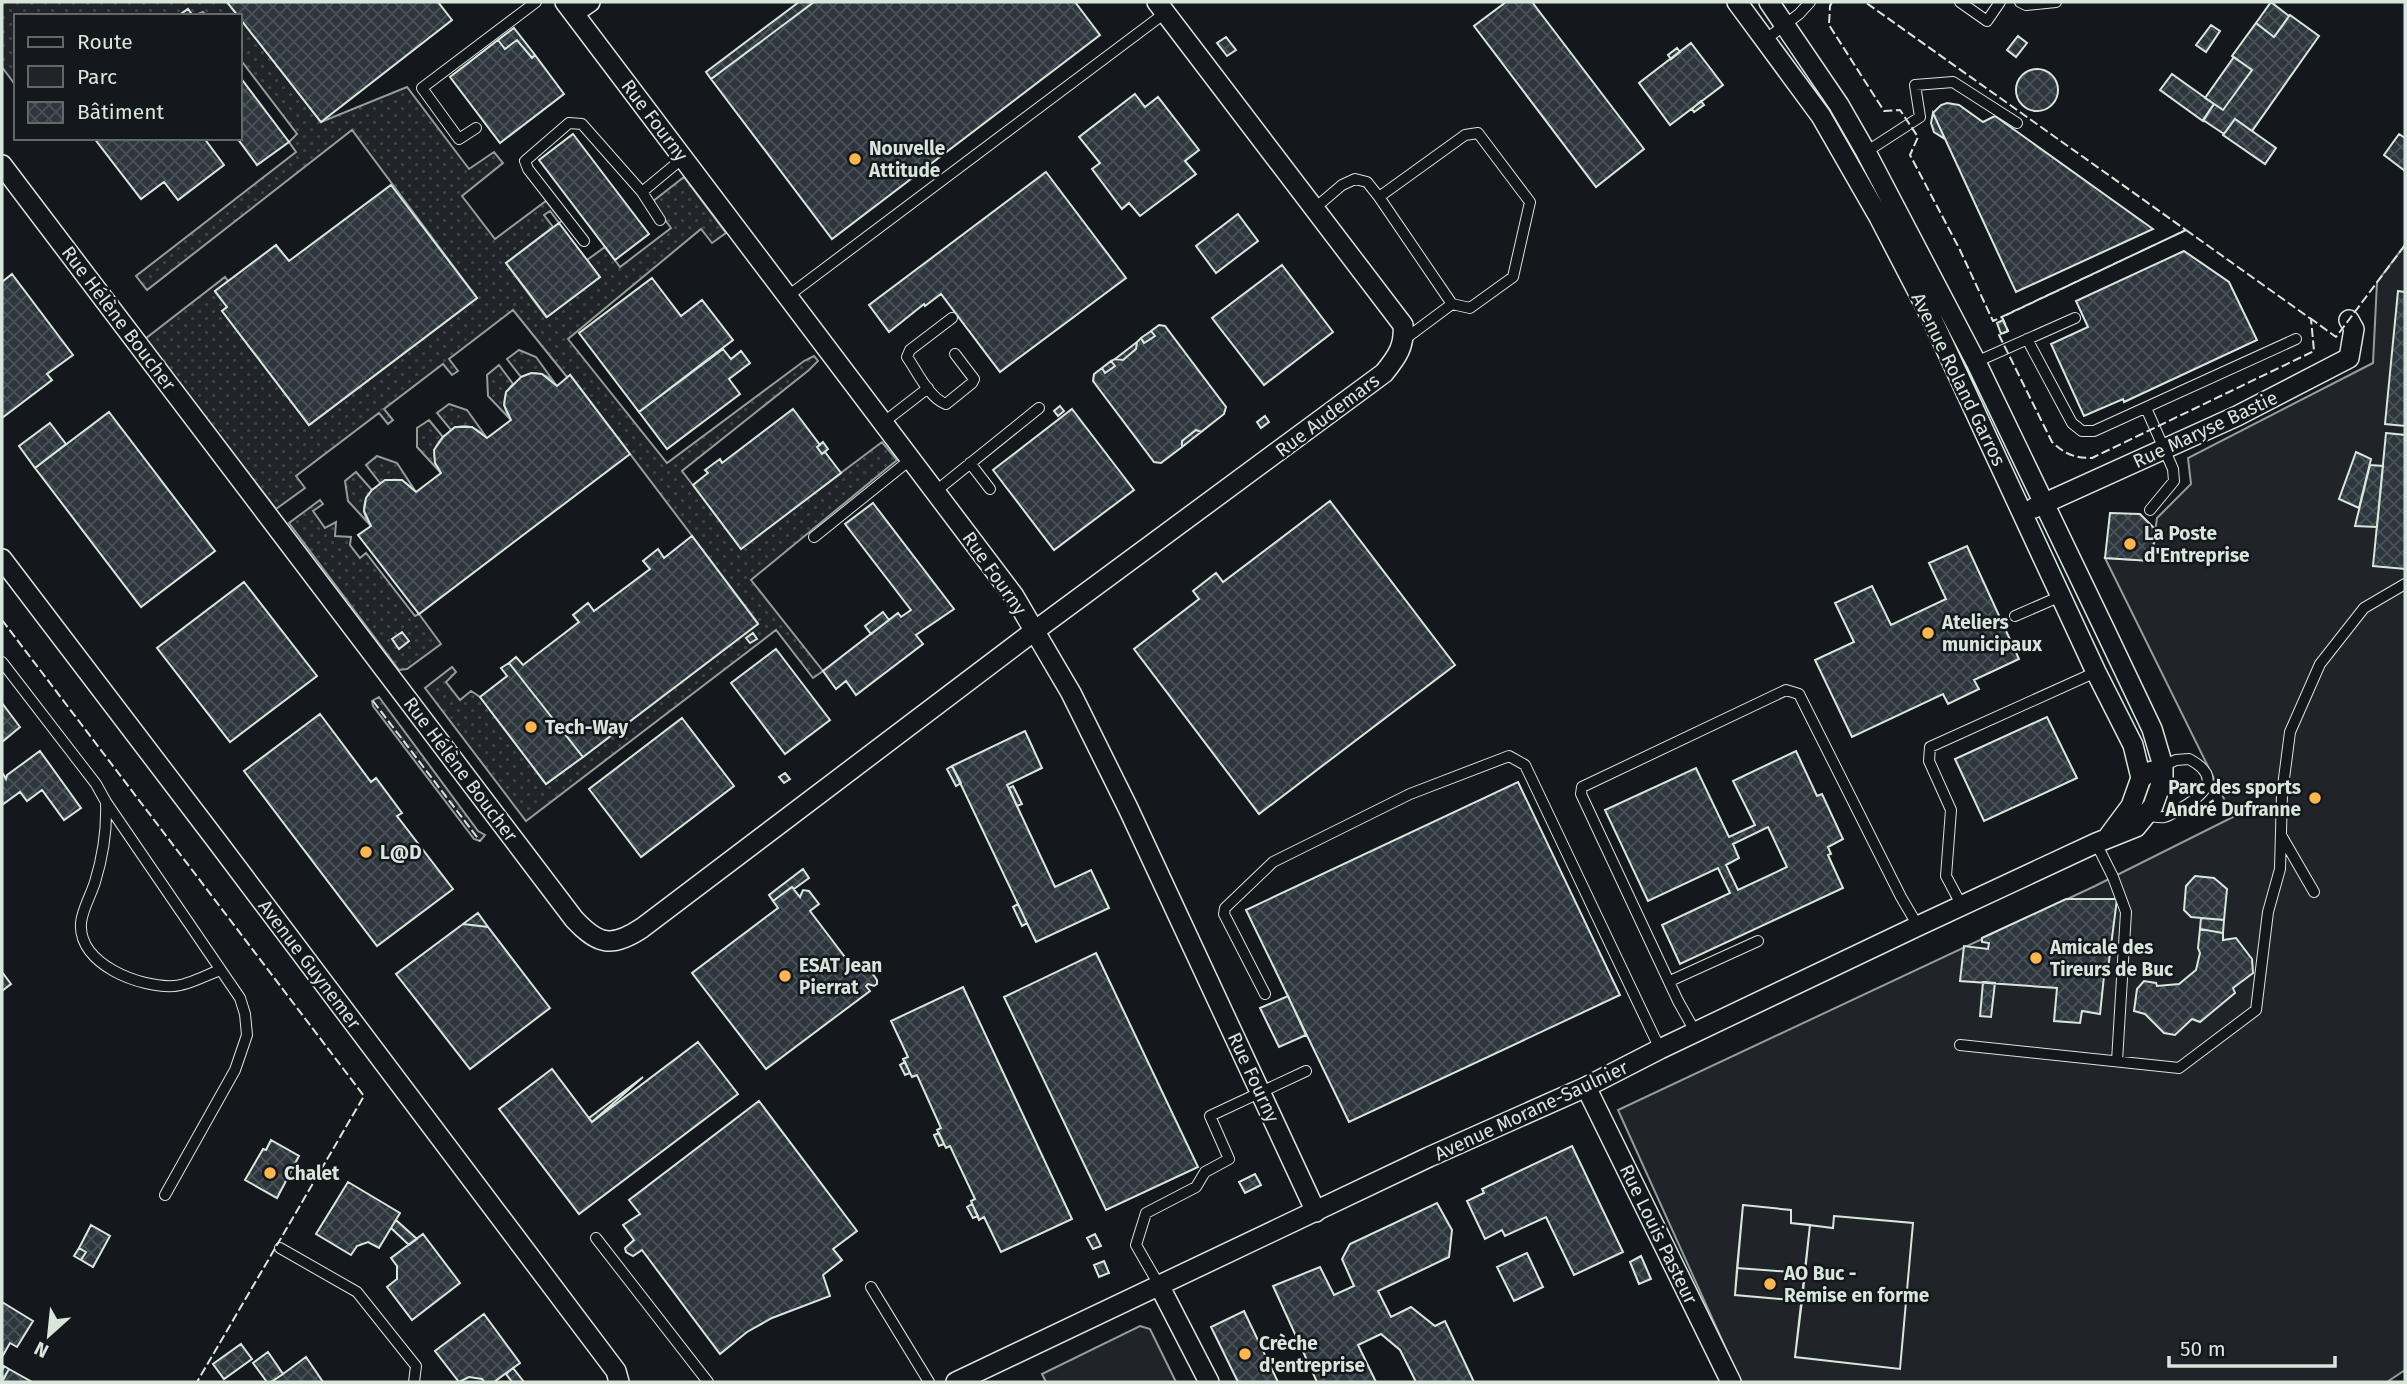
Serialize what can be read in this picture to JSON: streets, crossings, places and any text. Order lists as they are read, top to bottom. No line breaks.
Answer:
{"streets":{"street":["Rue Fourny","Rue Hélène Boucher","Avenue Roland Garros","Rue Audemars","Rue Maryse Bastie","Avenue Guynemer","Avenue Morane-Saulnier","Rue Louis Pasteur"]},"crossings":[["Rue Fourny","Rue Hélène Boucher"],["Rue Fourny","Rue Audemars"],["Rue Fourny","Avenue Morane-Saulnier"],["Rue Hélène Boucher","Rue Audemars"],["Avenue Roland Garros","Rue Maryse Bastie"],["Avenue Morane-Saulnier","Rue Louis Pasteur"]],"places":["Nouvelle Attitude","La Poste d'Entreprise","Ateliers municipaux","Tech-Way","Parc des sports André Dufranne","L@D","Amicale des Tireurs de Buc","ESAT Jean Pierrat","Chalet","AO Buc - Remise en forme","Crèche d'entreprise"],"legend":["Route","Parc","Bâtiment"],"scale_bar":"50 m","north":"bottom left"}
